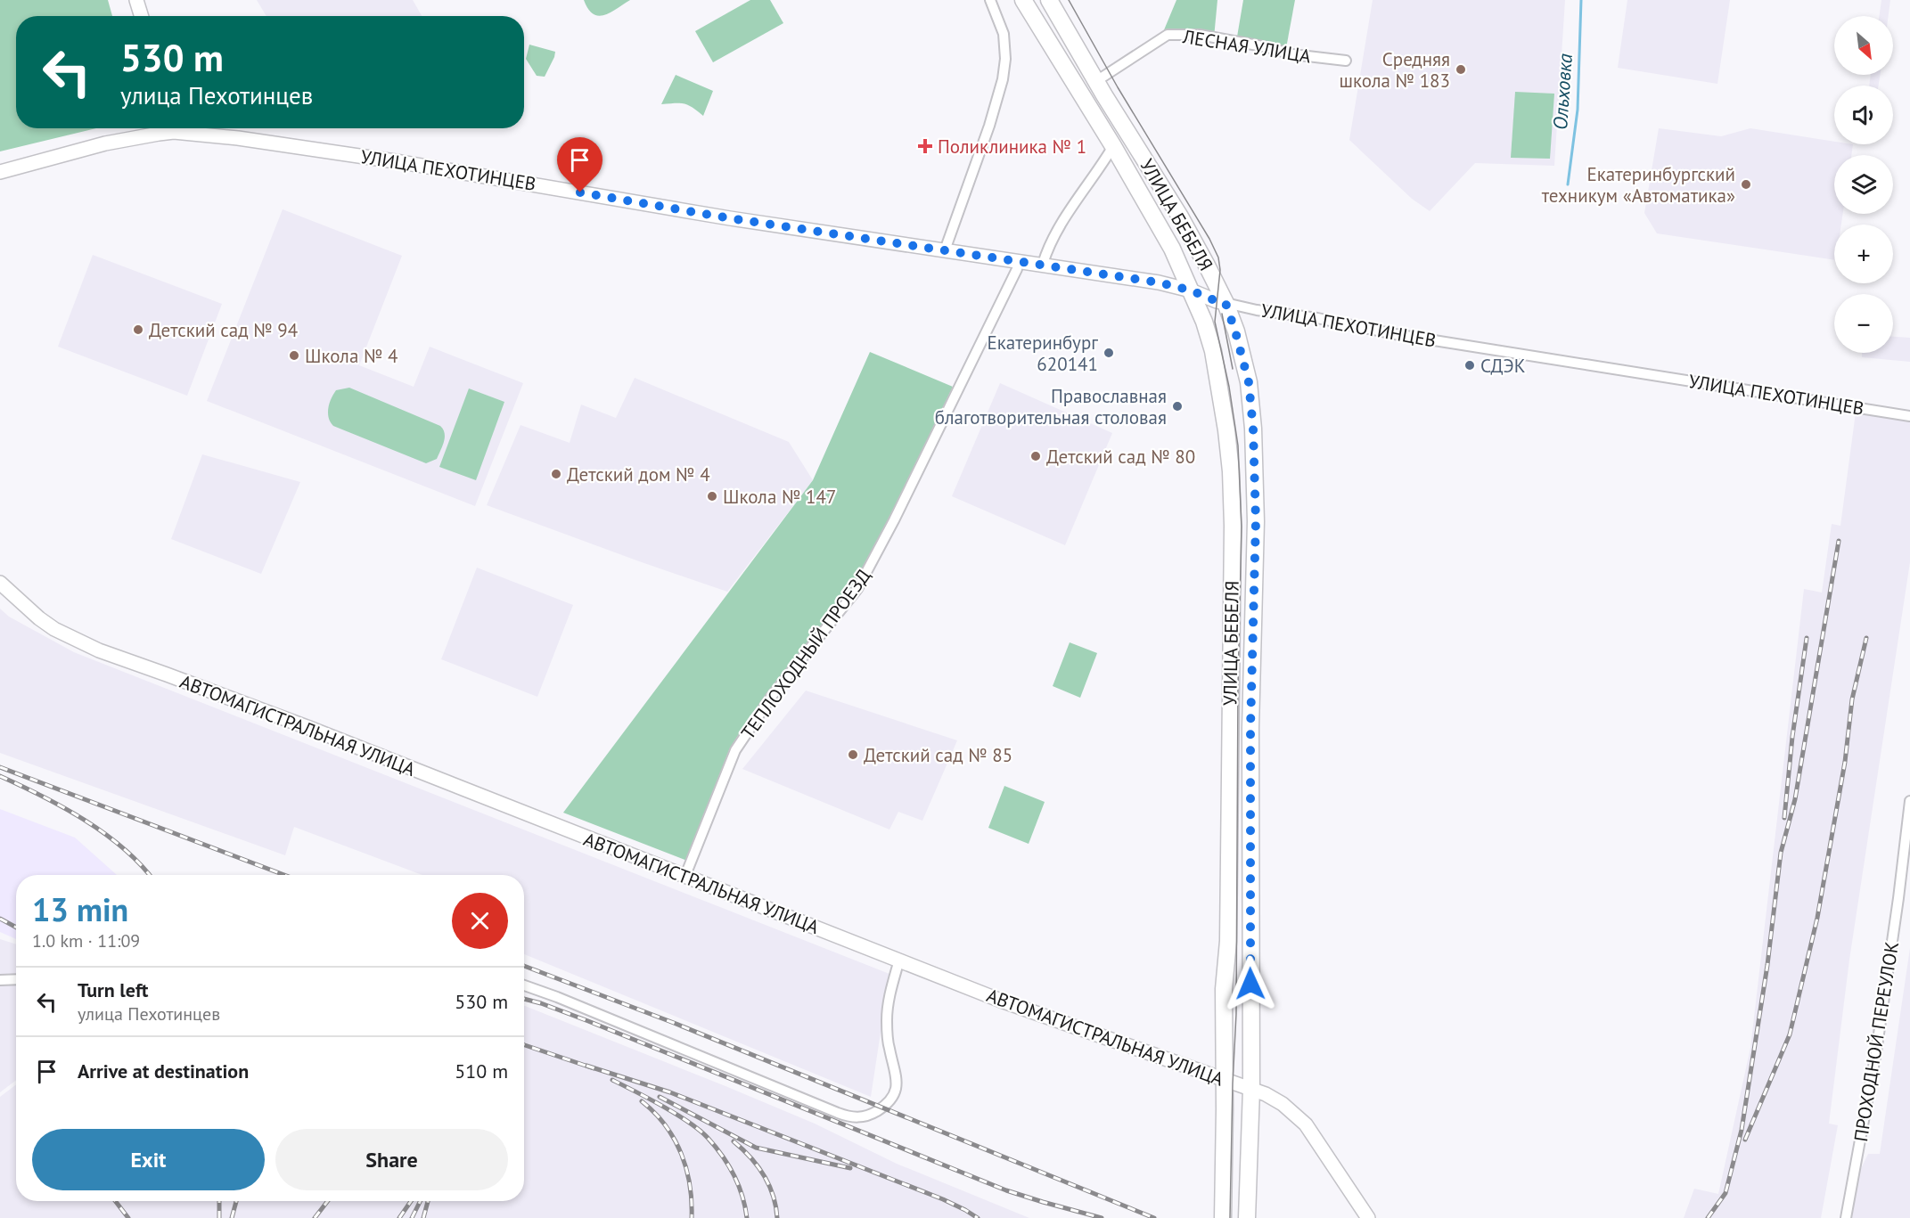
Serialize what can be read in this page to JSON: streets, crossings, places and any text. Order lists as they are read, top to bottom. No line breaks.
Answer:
{"streets":{"main road":["УЛИЦА ПЕХОТИНЦЕВ","УЛИЦА БЕБЕЛЯ","АВТОМАГИСТРАЛЬНАЯ УЛИЦА"],"street":["ЛЕСНАЯ УЛИЦА","ТЕПЛОХОДНЫЙ ПРОЕЗД","ПРОХОДНОЙ ПЕРЕУЛОК"]},"crossings":[["ЛЕСНАЯ УЛИЦА","УЛИЦА БЕБЕЛЯ"],["УЛИЦА ПЕХОТИНЦЕВ","УЛИЦА БЕБЕЛЯ"],["УЛИЦА ПЕХОТИНЦЕВ","ТЕПЛОХОДНЫЙ ПРОЕЗД"],["УЛИЦА БЕБЕЛЯ","АВТОМАГИСТРАЛЬНАЯ УЛИЦА"],["ТЕПЛОХОДНЫЙ ПРОЕЗД","АВТОМАГИСТРАЛЬНАЯ УЛИЦА"]],"water":["Ольховка"],"places":{"other":["Средняя школа № 183","Екатеринбургский техникум «Автоматика»","Детский сад № 94","Екатеринбург 620141","Школа № 4","СДЭК","Православная благотворительная столовая","Детский сад № 80","Детский дом № 4","Школа № 147","Детский сад № 85"],"health":["Поликлиника № 1"]},"north":"bottom right","page":{"map_buttons":["+","−"],"turn":["530 m","улица Пехотинцев"],"heading":["13 min","1.0 km · 11:09"],"list":[{"name":"Turn left","note":"улица Пехотинцев","value":"530 m"},{"name":"Arrive at destination","value":"510 m"}],"buttons":["Exit","Share"]}}
